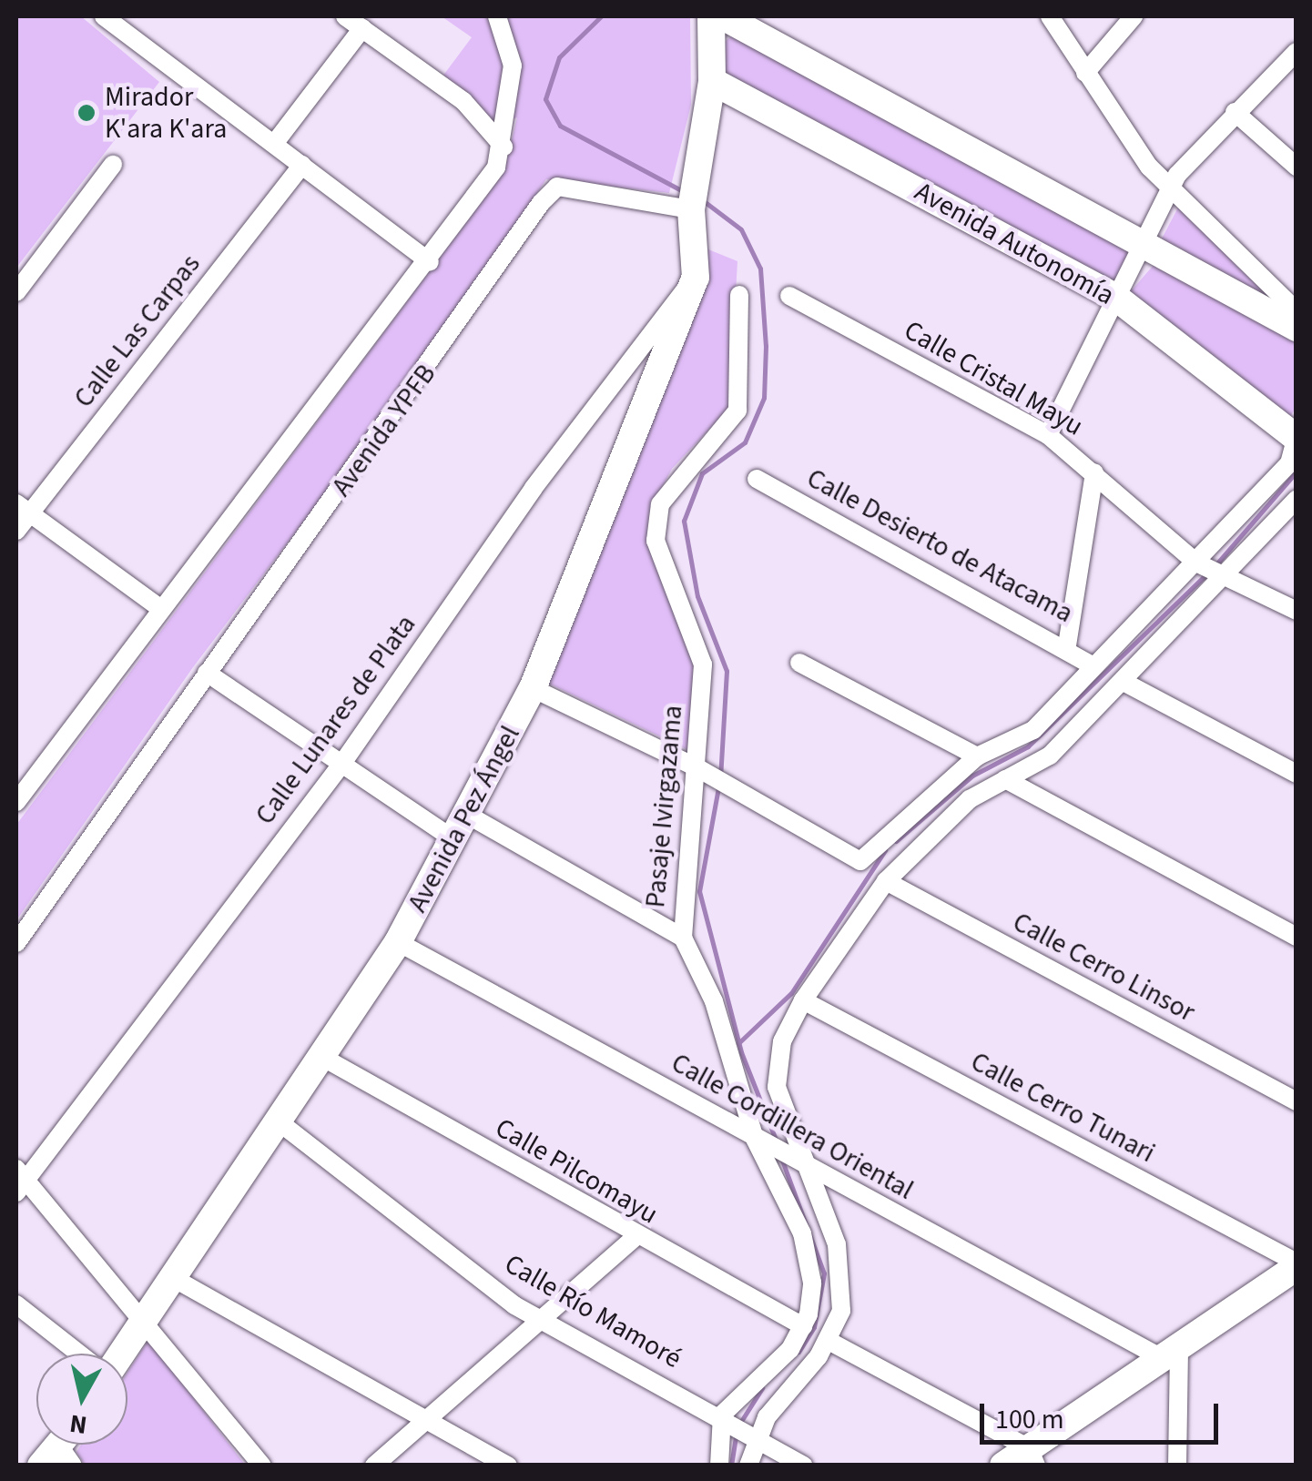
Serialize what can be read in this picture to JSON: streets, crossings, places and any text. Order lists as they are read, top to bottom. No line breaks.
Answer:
{"streets":{"street":["Avenida Autonomía","Calle Las Carpas","Calle Cristal Mayu","Avenida YPFB","Calle Desierto de Atacama","Calle Lunares de Plata","Pasaje Ivirgazama","Avenida Pez Ángel","Calle Cerro Linsor","Calle Cerro Tunari","Calle Cordillera Oriental","Calle Pilcomayu","Calle Río Mamoré"]},"crossings":[["Avenida YPFB","Avenida Pez Ángel"],["Calle Lunares de Plata","Avenida Pez Ángel"],["Pasaje Ivirgazama","Calle Cordillera Oriental"],["Pasaje Ivirgazama","Calle Pilcomayu"],["Avenida Pez Ángel","Calle Cordillera Oriental"],["Avenida Pez Ángel","Calle Pilcomayu"],["Avenida Pez Ángel","Calle Río Mamoré"]],"places":["Mirador K'ara K'ara"],"scale_bar":"100 m","north":"bottom"}
